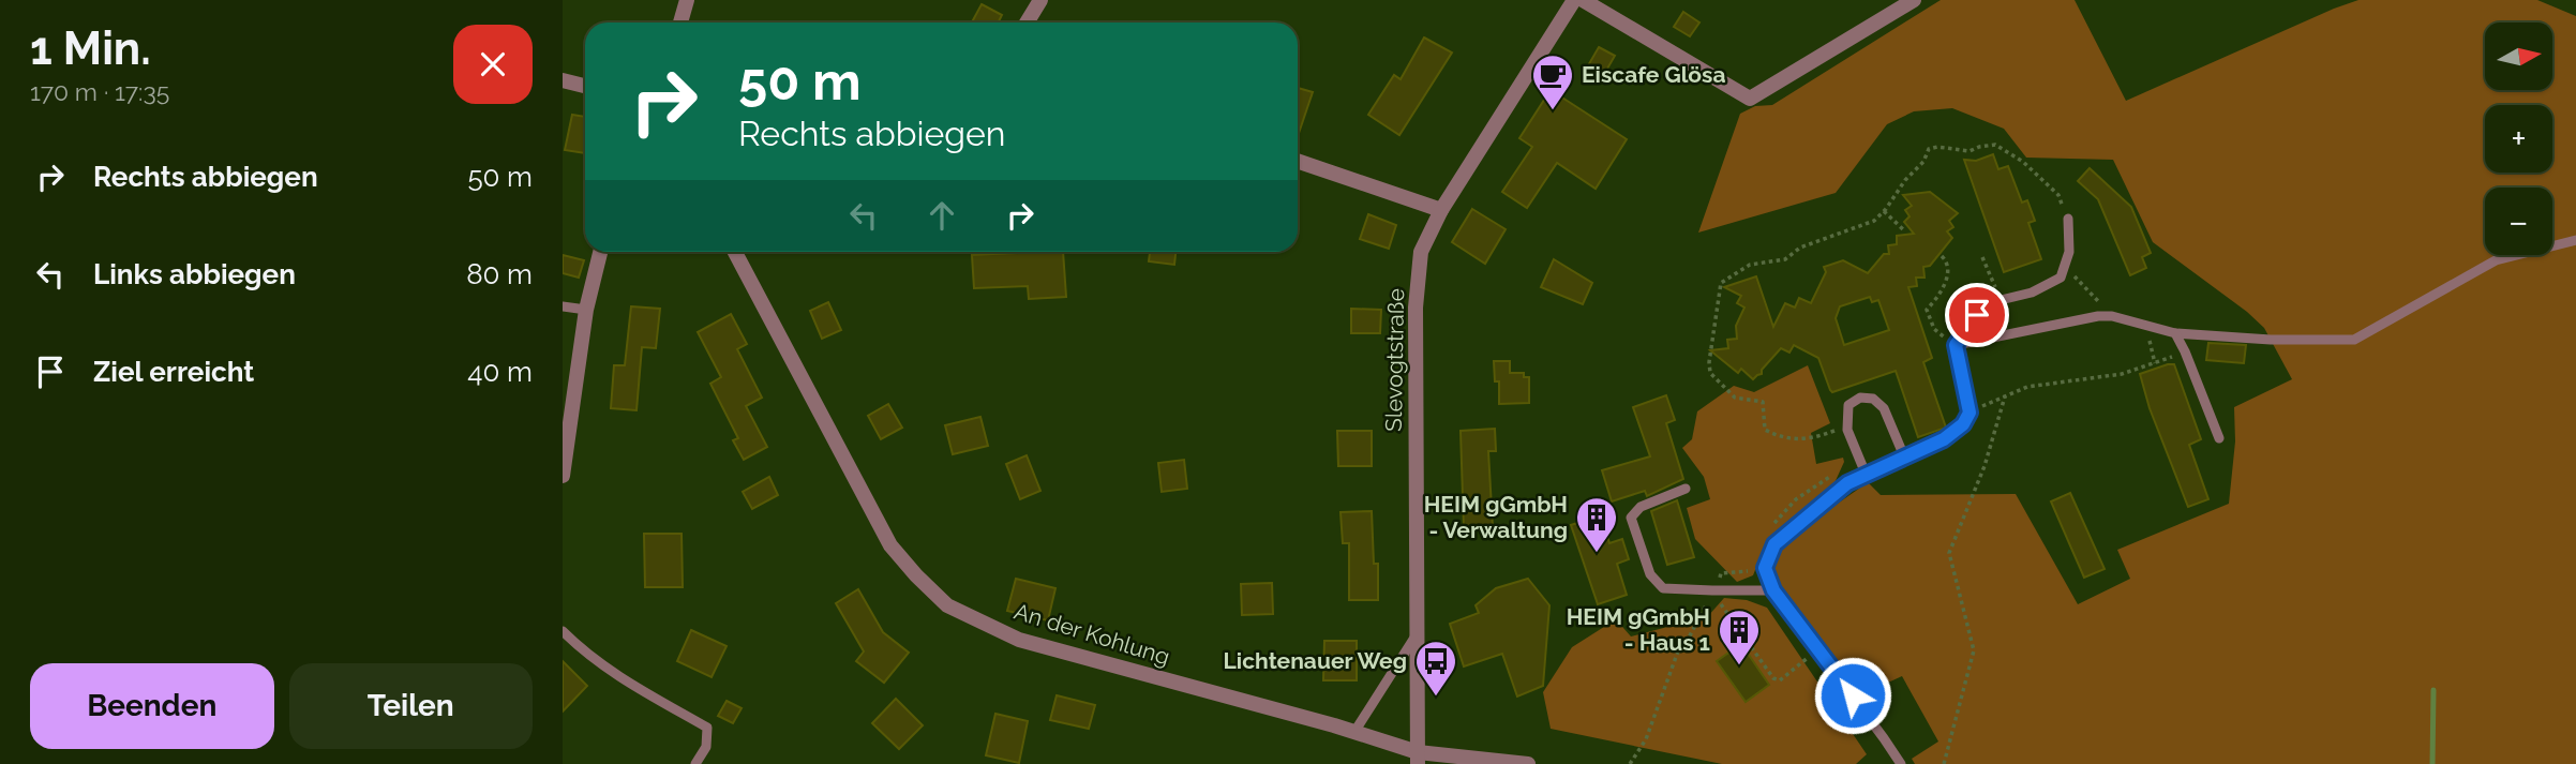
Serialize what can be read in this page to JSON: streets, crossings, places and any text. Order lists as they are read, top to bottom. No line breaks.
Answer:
{"streets":{"street":["Slevogtstraße","An der Kohlung"]},"crossings":[["Slevogtstraße","An der Kohlung"]],"places":{"cafe":["Eiscafe Glösa"],"building":["HEIM gGmbH - Verwaltung","HEIM gGmbH - Haus 1"],"bus stop":["Lichtenauer Weg"]},"north":"right","page":{"heading":["1 Min.","170 m · 17:35"],"map_buttons":["+","−"],"turn":["50 m","Rechts abbiegen"],"list":[{"name":"Rechts abbiegen","value":"50 m"},{"name":"Links abbiegen","value":"80 m"},{"name":"Ziel erreicht","value":"40 m"}],"buttons":["Beenden","Teilen"]}}
